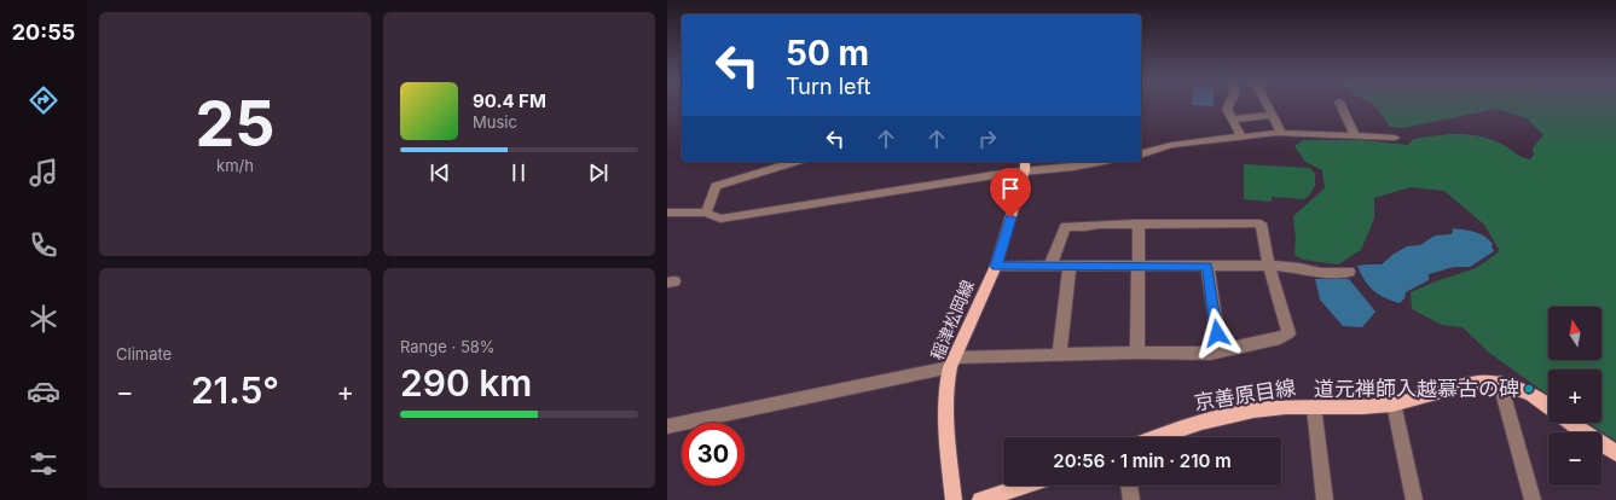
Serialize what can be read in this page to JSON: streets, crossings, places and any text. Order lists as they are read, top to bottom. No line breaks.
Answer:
{"streets":{"main road":["稲津松岡線","京善原目線"]},"places":["道元禅師入越慕古の碑"],"north":"top","page":{"tabs":"20:55","tile":[["25","km/h"],"Climate",["Range · 58%","290 km"]],"turn":["50 m","Turn left"],"song":["90.4 FM","Music"],"map_buttons":["+","−"],"heat":["−","21.5°","+"],"limit":"30","trip":"20:56 · 1 min · 210 m"}}
